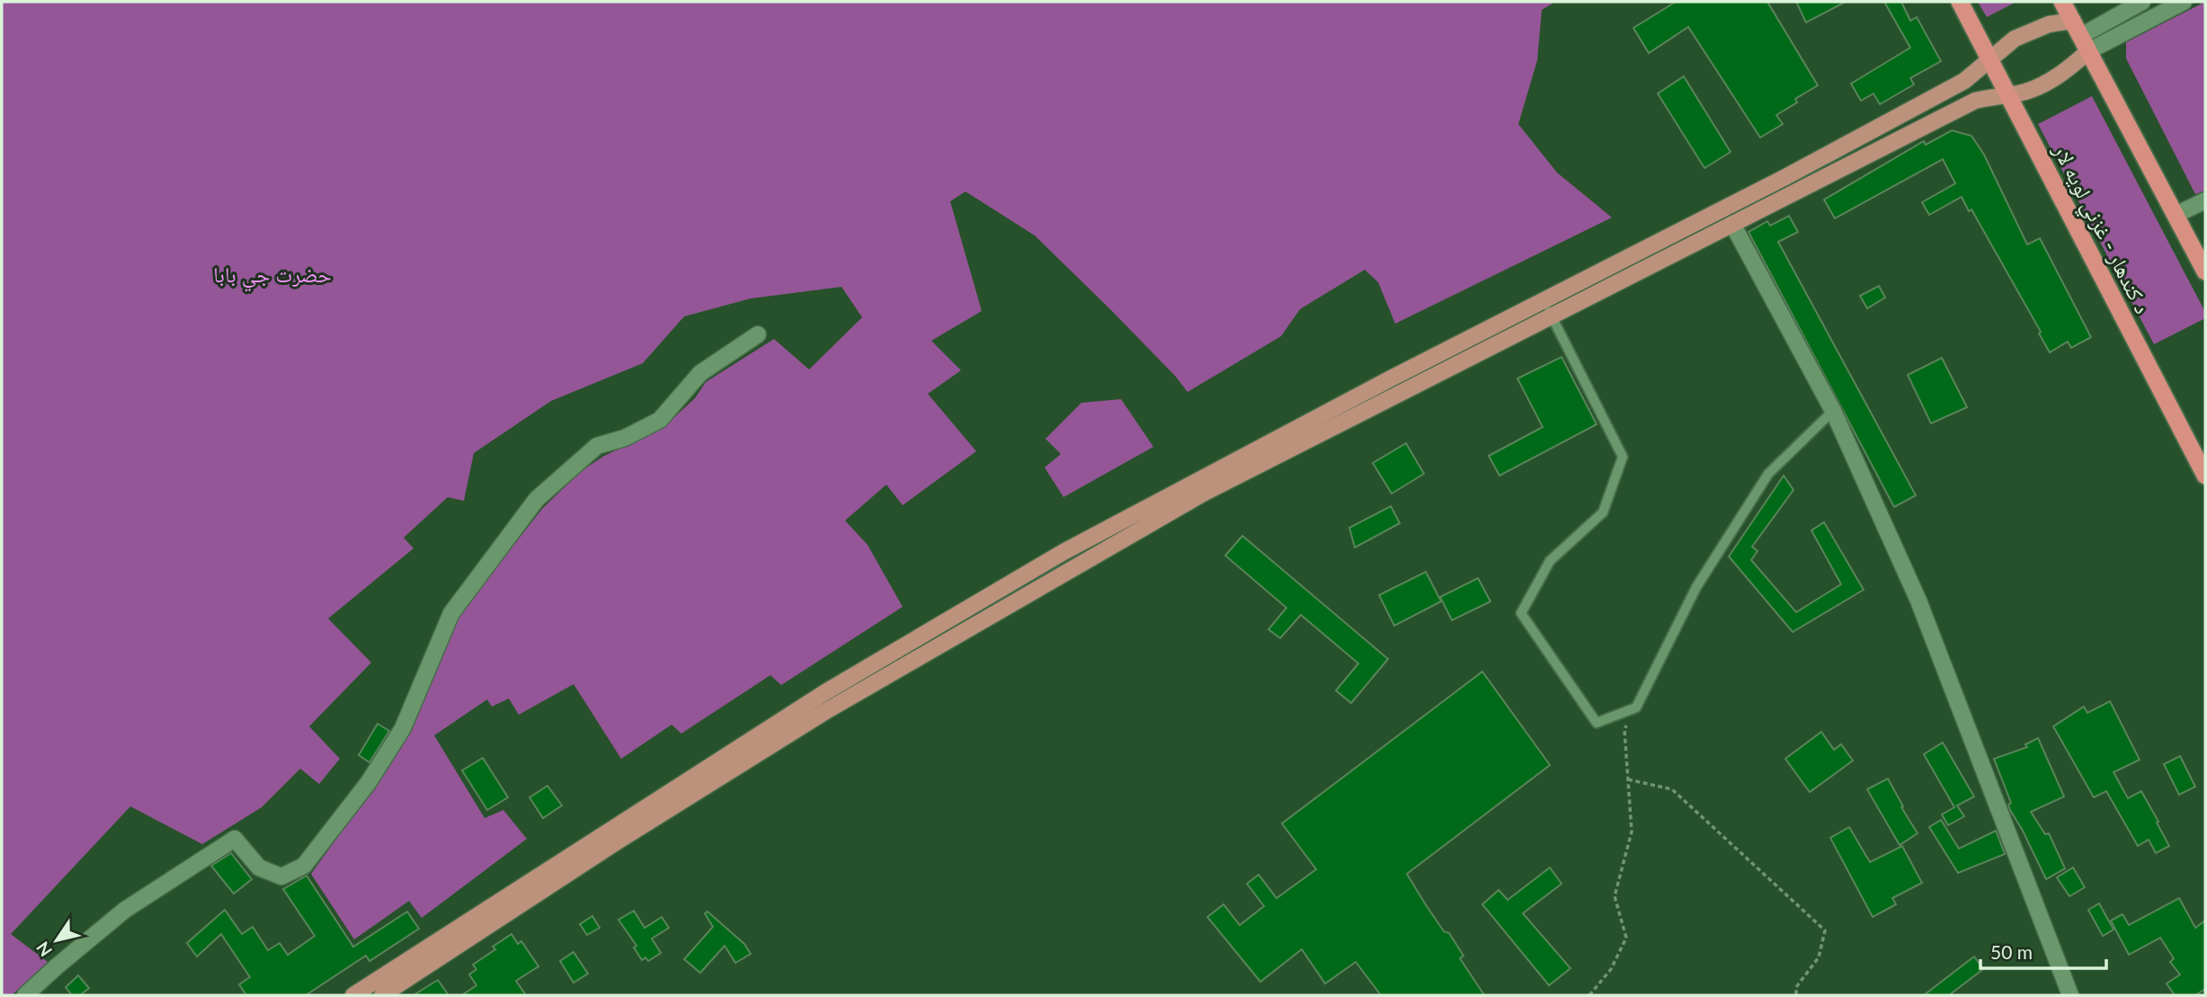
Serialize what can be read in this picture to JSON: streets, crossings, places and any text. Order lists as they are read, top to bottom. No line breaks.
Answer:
{"streets":{"highway":["د کندهار - غزني لويه لار"]},"parks":["حضرت جي بابا"],"scale_bar":"50 m","north":"bottom left"}
